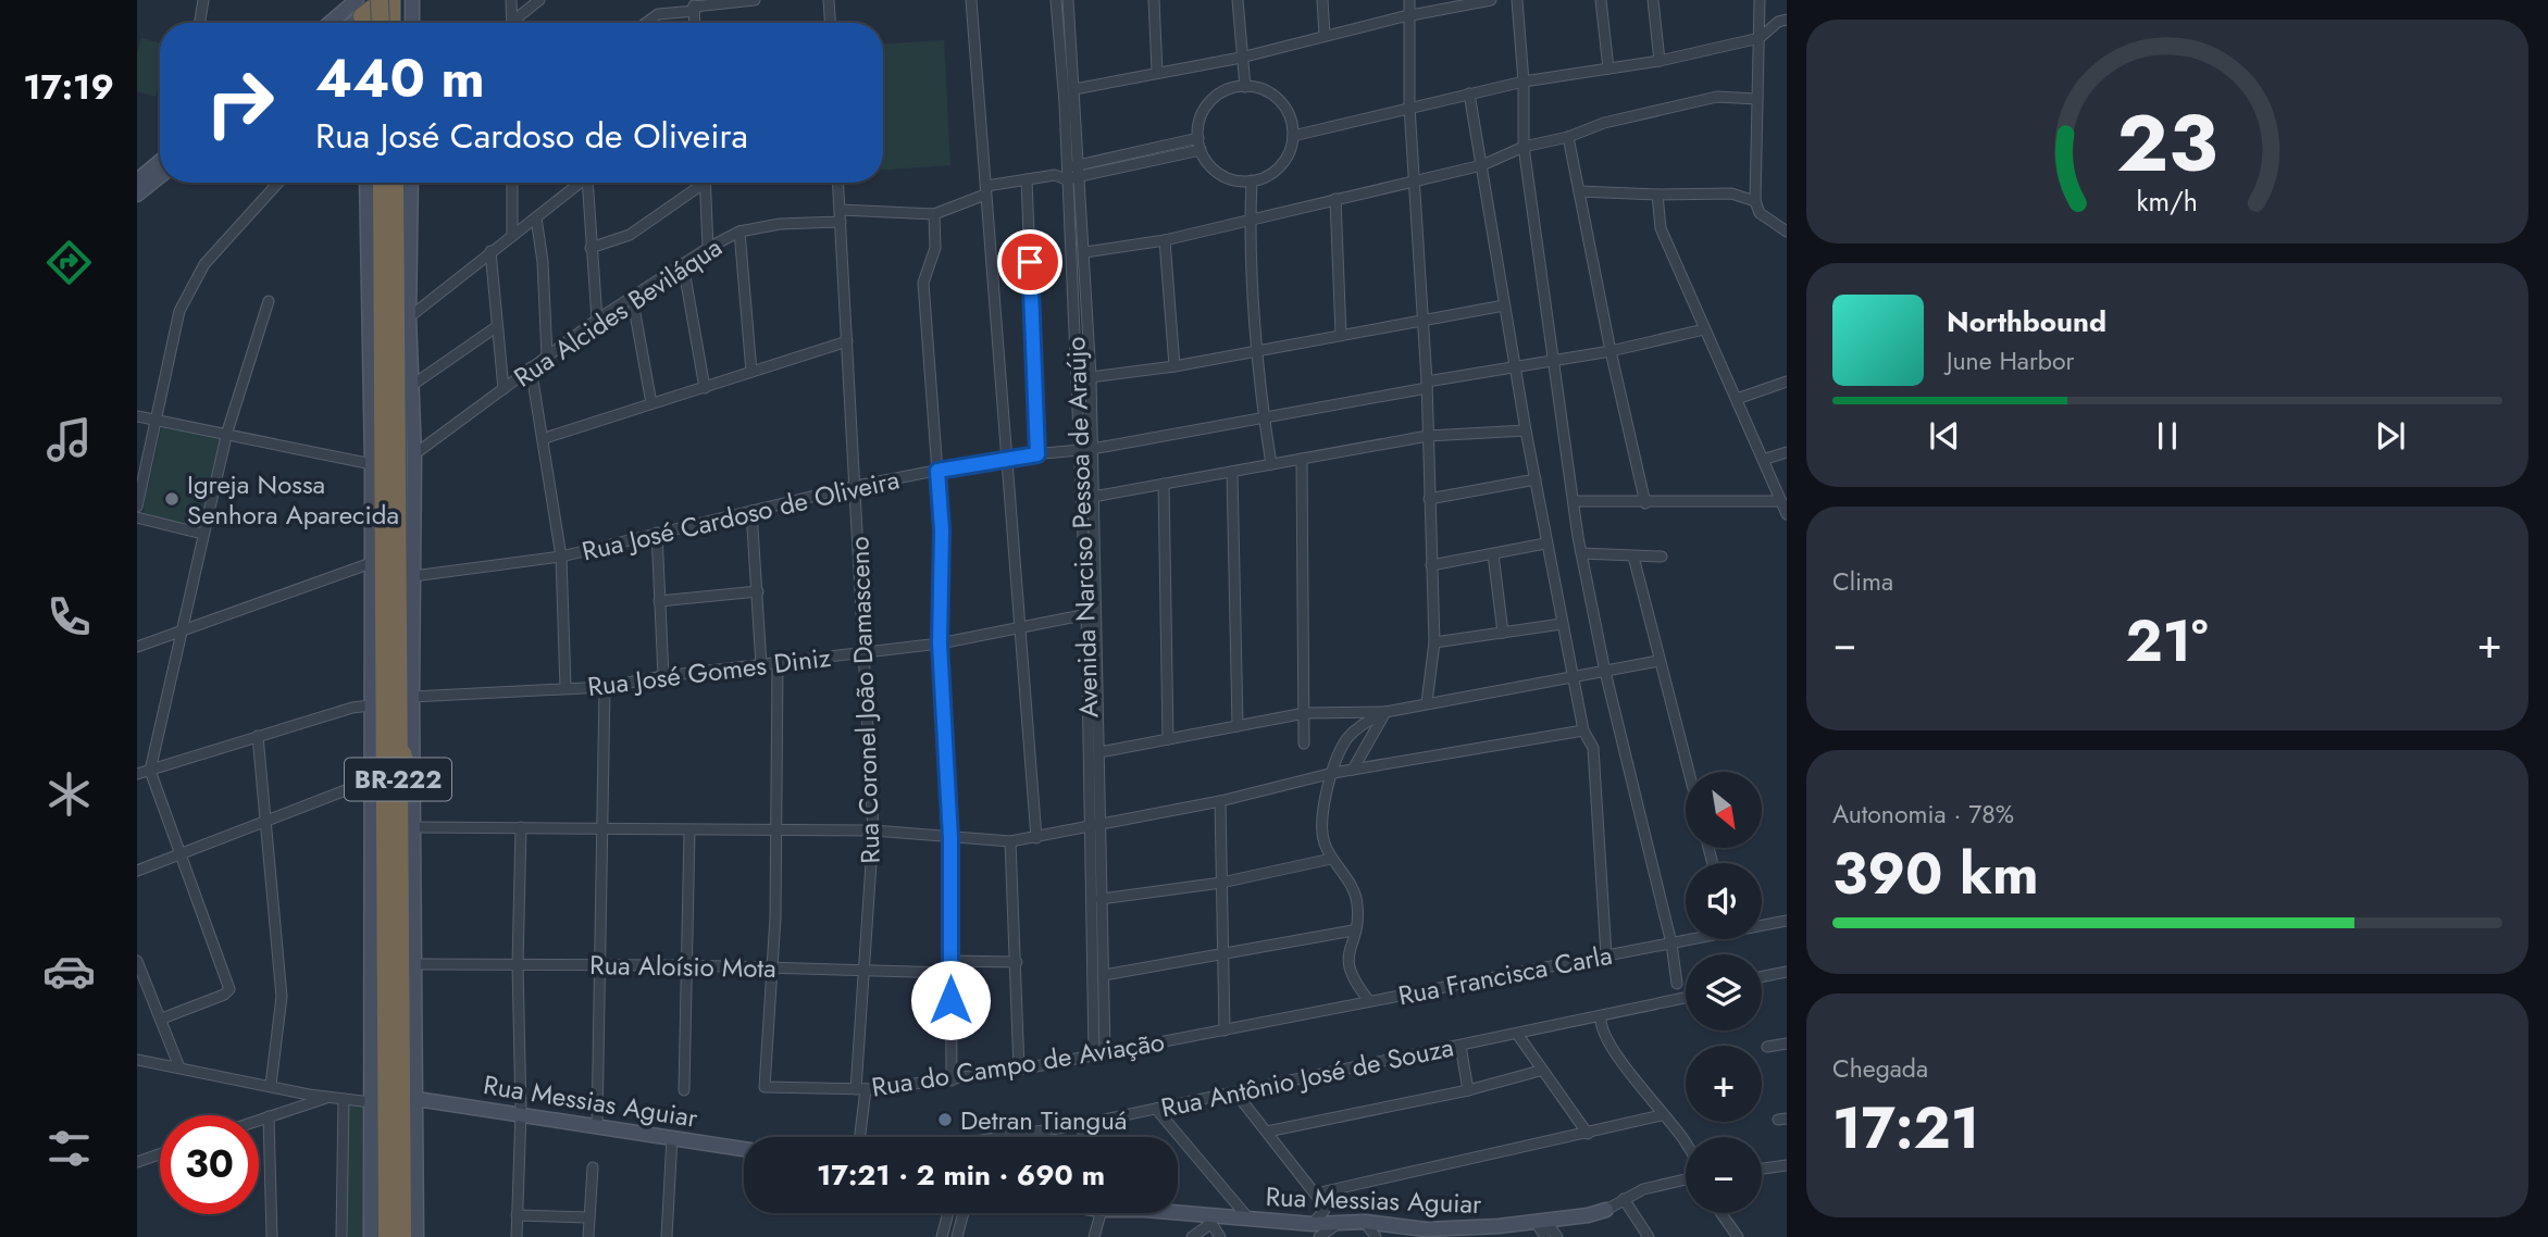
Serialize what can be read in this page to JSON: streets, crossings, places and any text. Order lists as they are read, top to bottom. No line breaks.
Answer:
{"streets":{"highway":["BR-222"],"main road":["Rua Messias Aguiar"],"street":["Rua Alcides Beviláqua","Rua José Cardoso de Oliveira","Avenida Narciso Pessoa de Araújo","Rua José Gomes Diniz","Rua Coronel João Damasceno","Rua Aloísio Mota","Rua Francisca Carla","Rua do Campo de Aviação","Rua Antônio José de Souza"]},"crossings":[["Rua Alcides Beviláqua","Rua Coronel João Damasceno"],["Rua José Cardoso de Oliveira","Avenida Narciso Pessoa de Araújo"],["Rua José Cardoso de Oliveira","Rua Coronel João Damasceno"],["Avenida Narciso Pessoa de Araújo","Rua José Gomes Diniz"],["Avenida Narciso Pessoa de Araújo","Rua do Campo de Aviação"],["Rua José Gomes Diniz","Rua Coronel João Damasceno"],["Rua Coronel João Damasceno","Rua Aloísio Mota"],["Rua Coronel João Damasceno","Rua do Campo de Aviação"],["Rua Aloísio Mota","Rua do Campo de Aviação"],["Rua Francisca Carla","Rua do Campo de Aviação"]],"places":["Igreja Nossa Senhora Aparecida","Detran Tianguá"],"north":"bottom right","page":{"tabs":"17:19","turn":["440 m","Rua José Cardoso de Oliveira"],"song":["Northbound","June Harbor"],"tile":["Clima",["Autonomia · 78%","390 km"],["Chegada","17:21"]],"heat":["−","21°","+"],"map_buttons":["+","−"],"limit":"30","trip":"17:21 · 2 min · 690 m","gauge":["23","km/h"]}}
